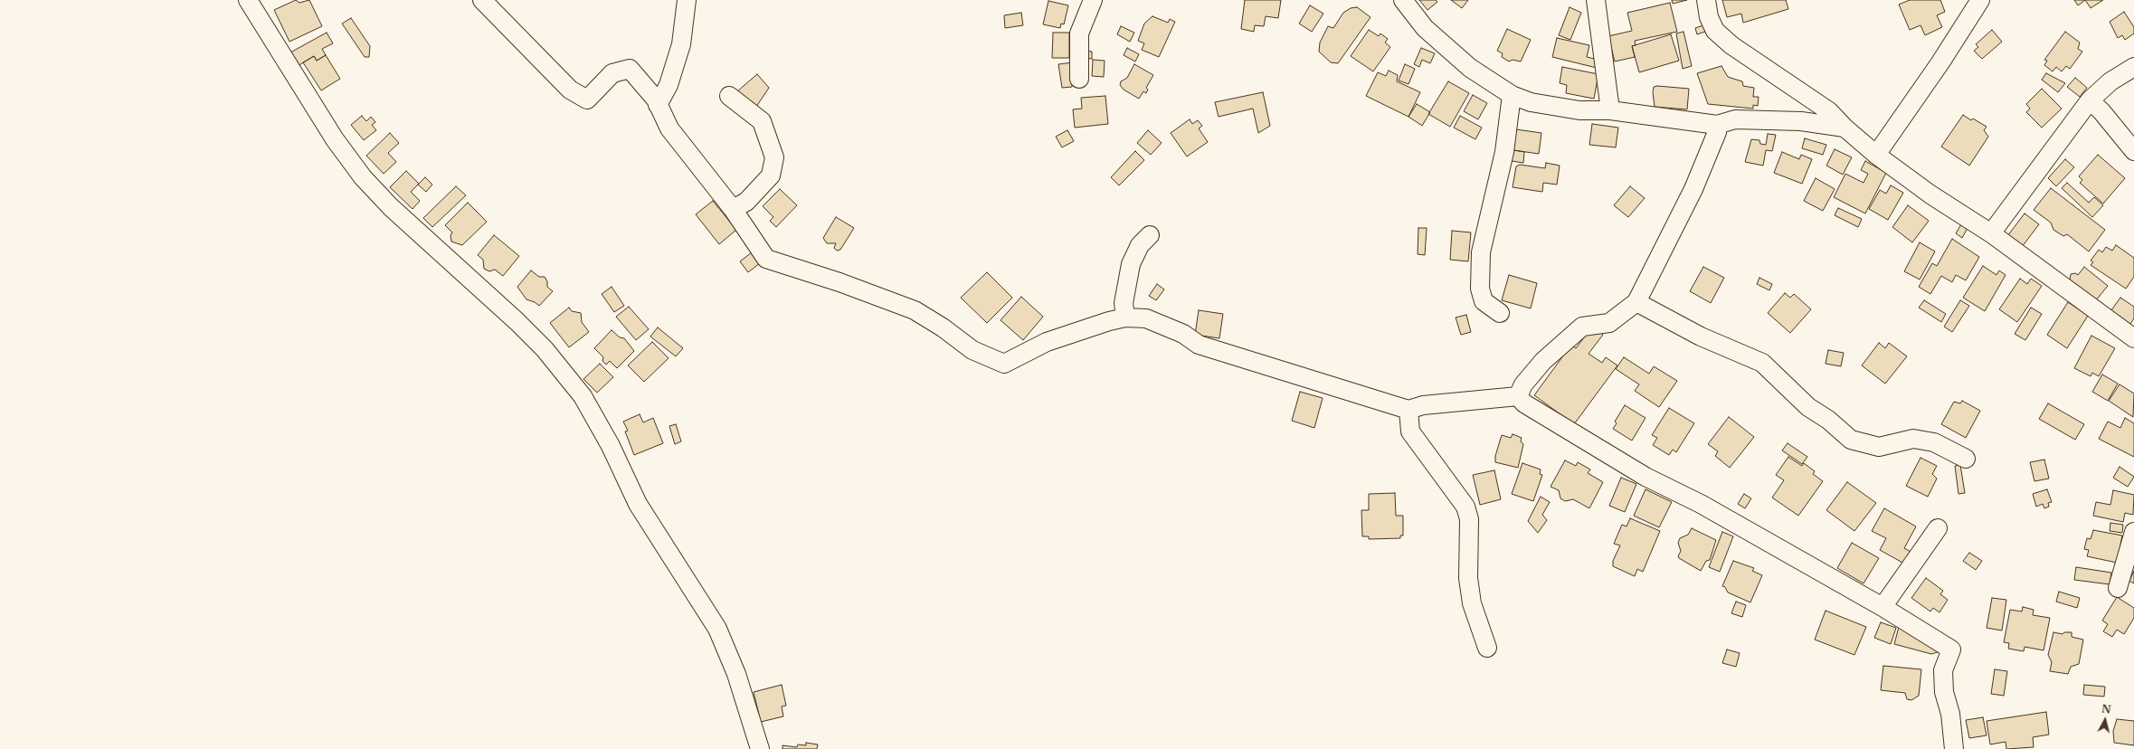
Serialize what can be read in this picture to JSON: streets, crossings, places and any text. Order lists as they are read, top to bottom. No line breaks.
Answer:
{"north":"top"}
